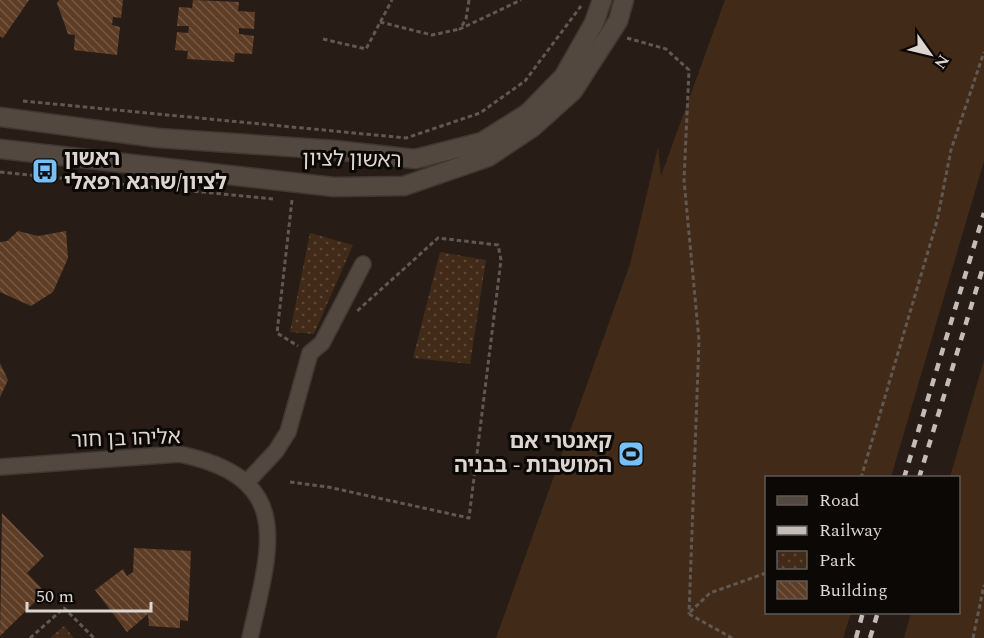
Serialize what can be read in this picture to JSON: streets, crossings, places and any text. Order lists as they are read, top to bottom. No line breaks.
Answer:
{"streets":{"main road":["ראשון לציון"],"street":["אליהו בן חור"]},"places":{"bus stop":["ראשון לציון/שרגא רפאלי"],"sports":["קאנטרי אם המושבות - בבניה"]},"legend":["Road","Railway","Park","Building"],"scale_bar":"50 m","north":"bottom right"}
